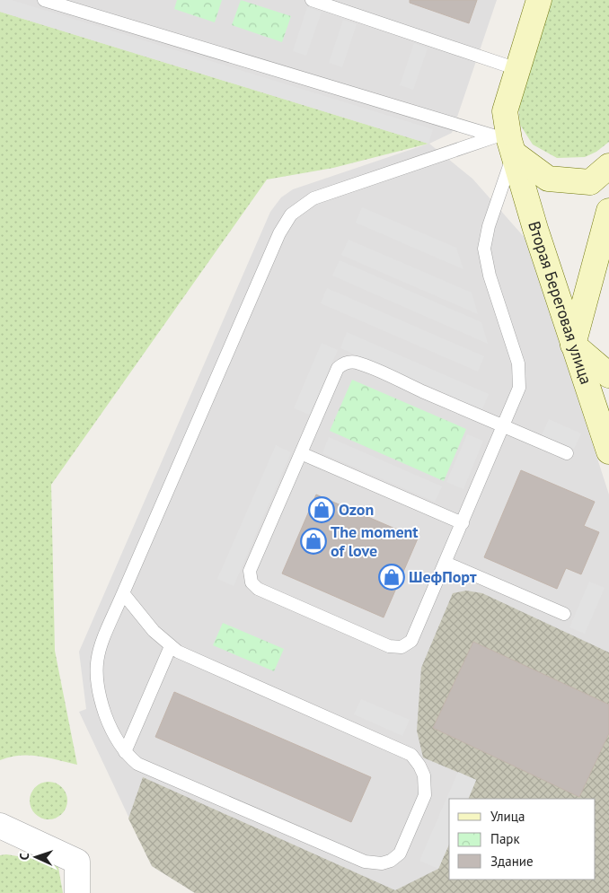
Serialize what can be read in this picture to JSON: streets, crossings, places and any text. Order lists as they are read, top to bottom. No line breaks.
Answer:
{"streets":{"street":["Вторая Береговая улица"]},"places":{"shop":["Ozon","The moment of love","ШефПорт"]},"legend":["Улица","Парк","Здание"],"north":"left"}
